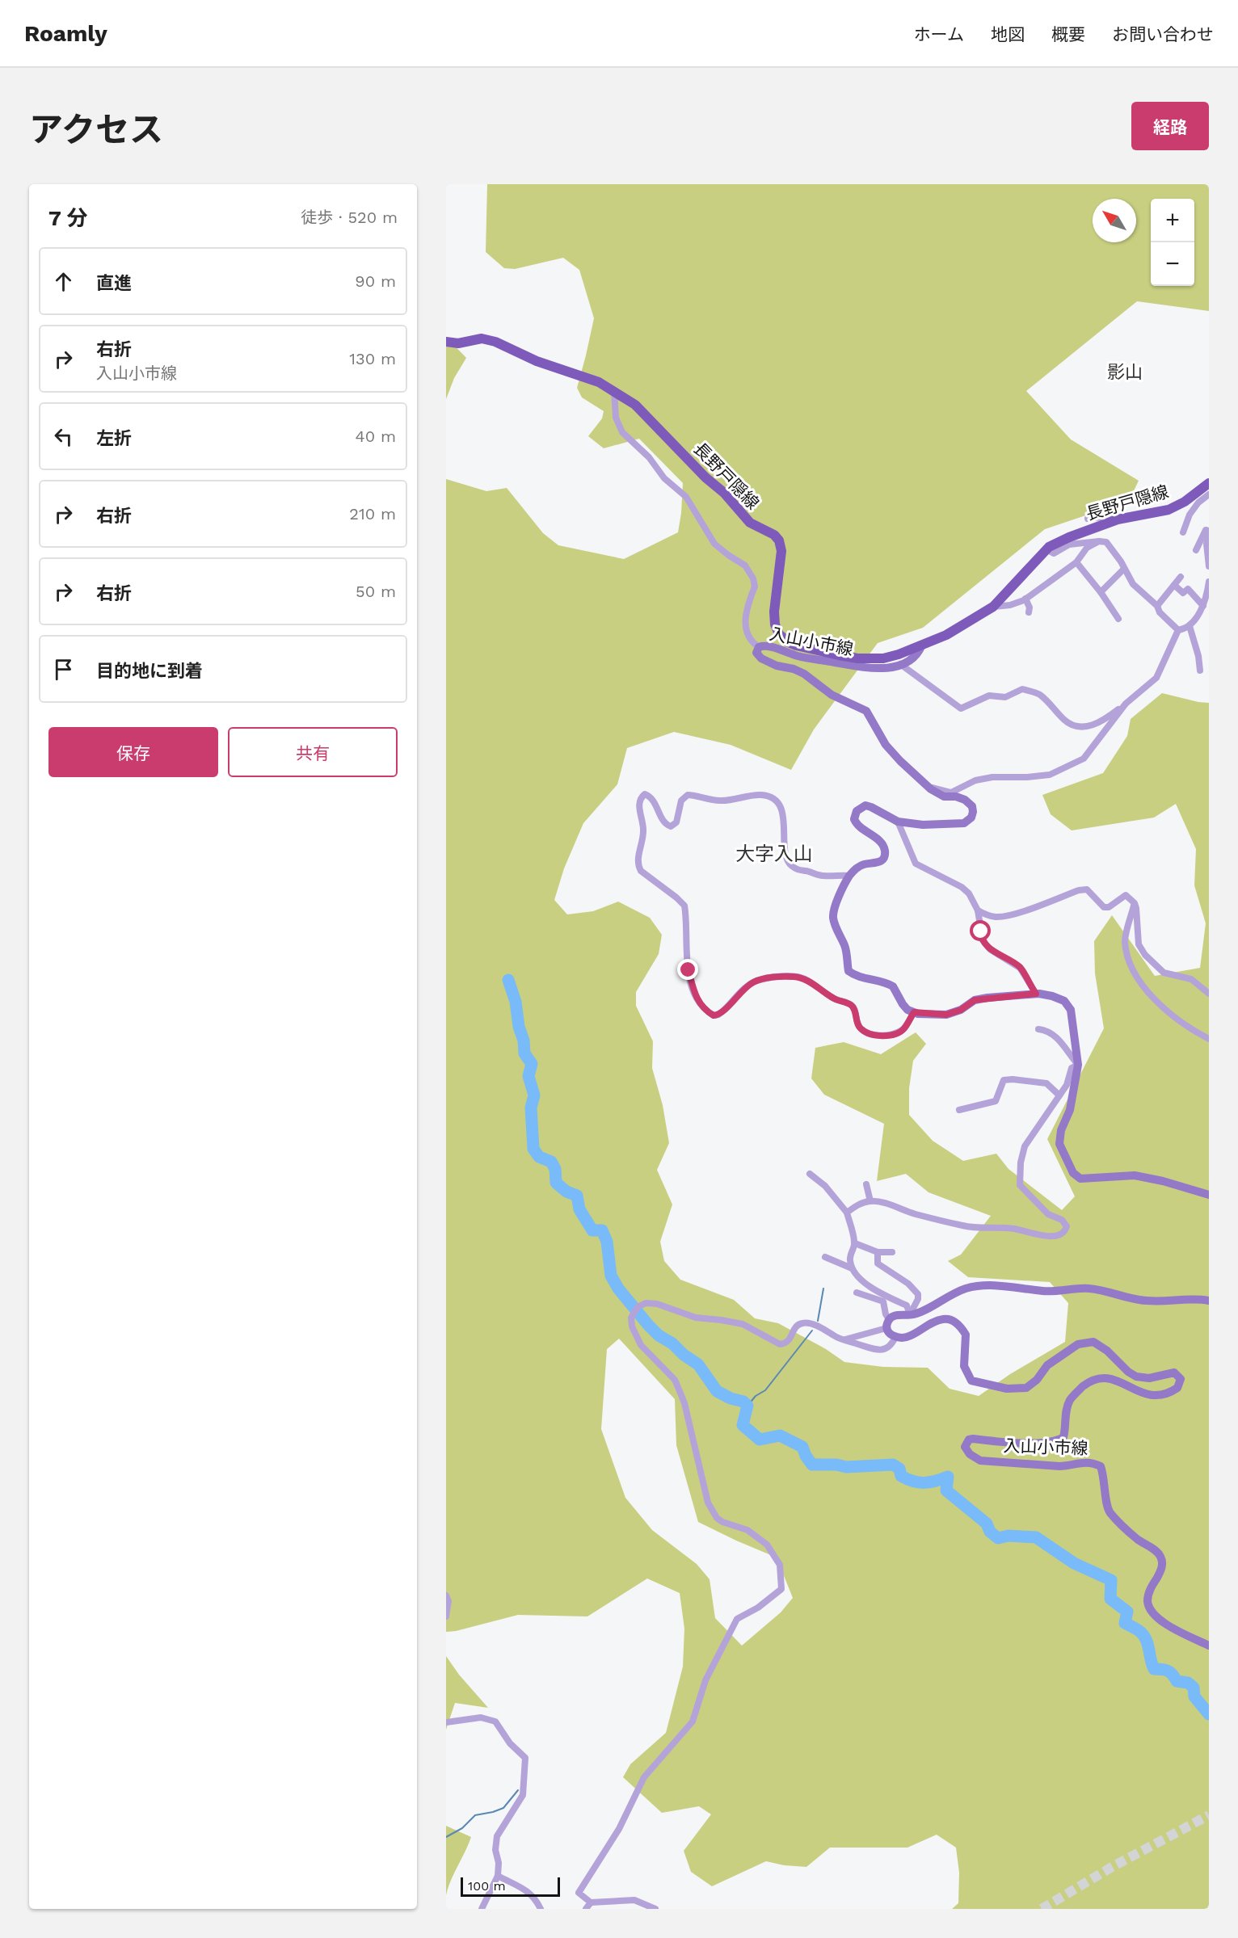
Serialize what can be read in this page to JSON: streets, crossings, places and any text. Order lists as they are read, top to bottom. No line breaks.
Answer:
{"streets":{"main road":["長野戸隠線","入山小市線"]},"crossings":[["長野戸隠線","入山小市線"]],"districts":["影山","大字入山"],"scale_bar":"100 m","north":"top left","page":{"header":"Roamly","nav":["ホーム","地図","概要","お問い合わせ"],"title":"アクセス","buttons":["経路",["保存","共有"]],"heading":["7 分","徒歩 · 520 m"],"map_buttons":["+","−"],"list":[["直進","90 m"],["右折","入山小市線","130 m"],["左折","40 m"],["右折","210 m"],["右折","50 m"],"目的地に到着"],"scale":"100 m"}}
